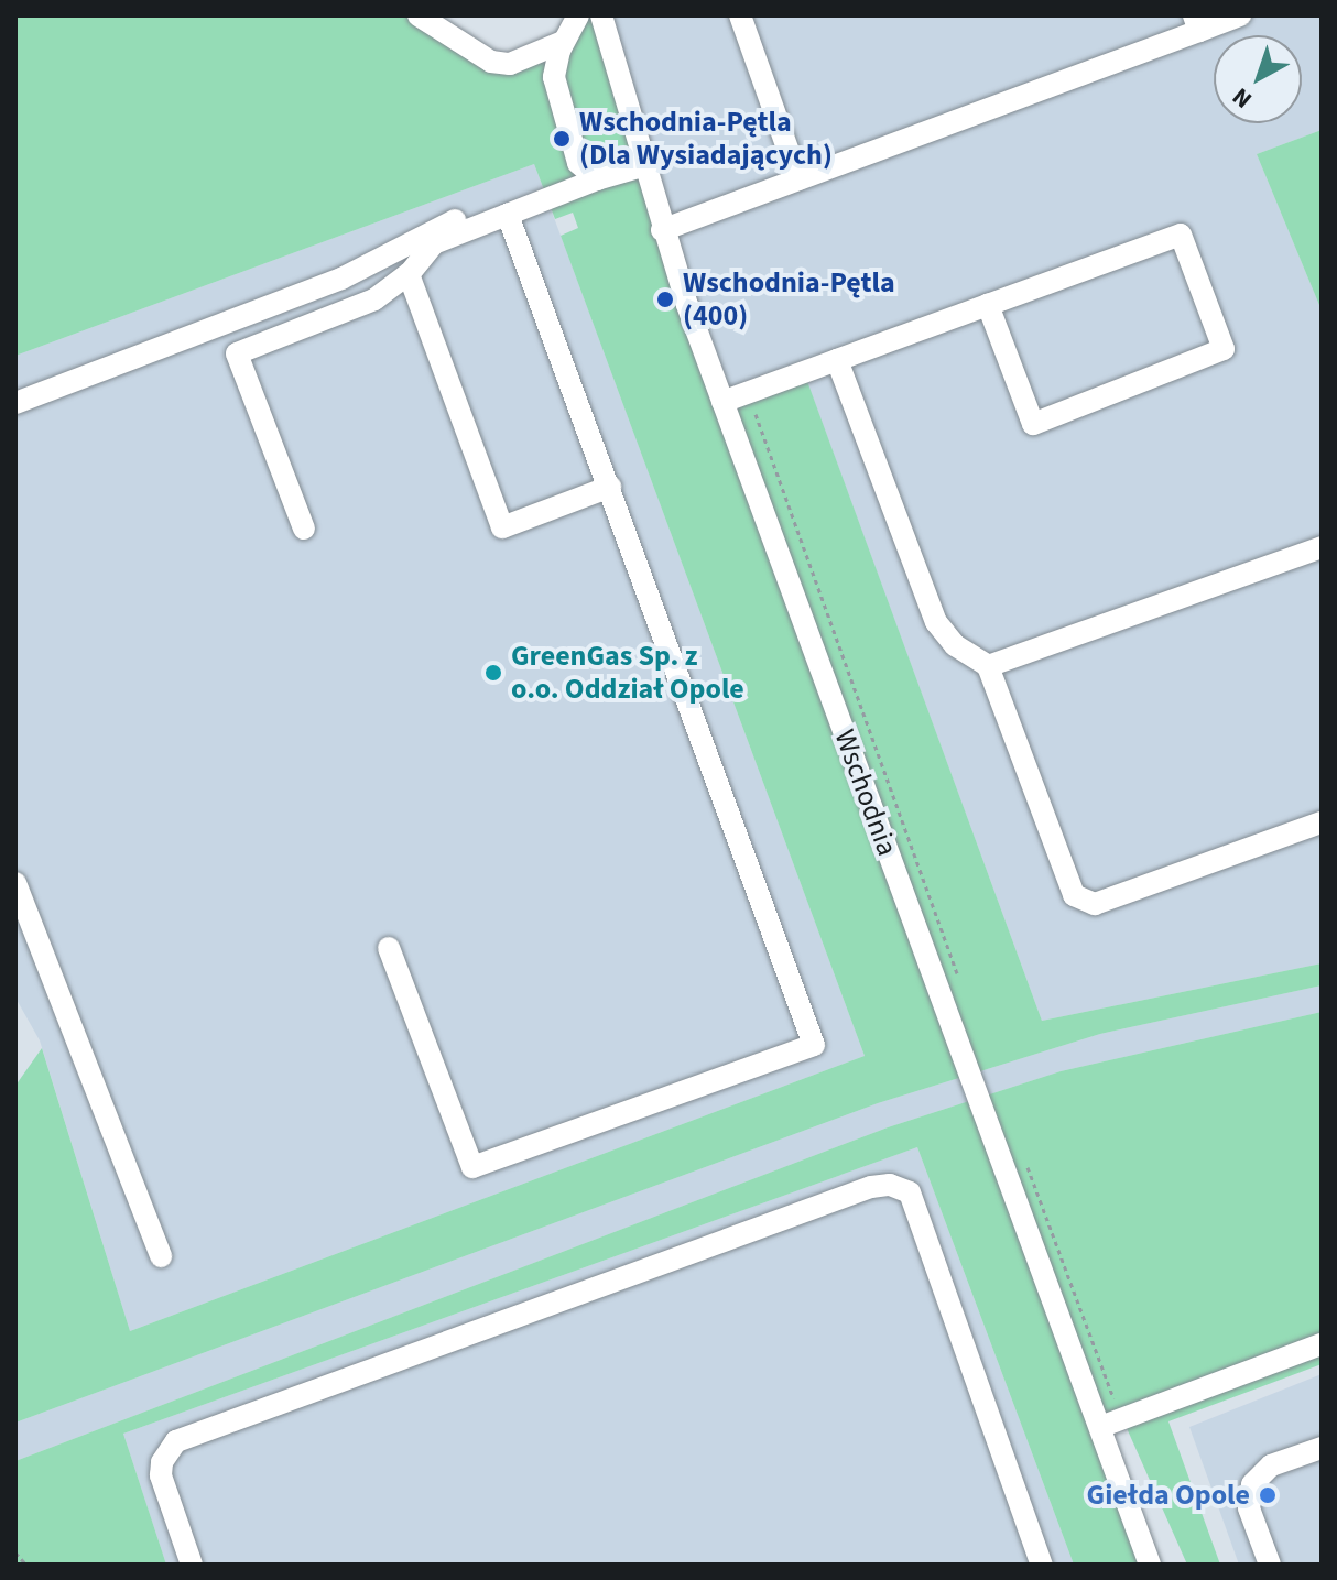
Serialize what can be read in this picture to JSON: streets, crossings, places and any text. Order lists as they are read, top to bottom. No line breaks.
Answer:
{"streets":{"street":["Wschodnia"]},"places":["Wschodnia-Pętla (Dla Wysiadających)","Wschodnia-Pętla (400)","GreenGas Sp. z o.o. Oddział Opole","Giełda Opole"],"north":"bottom left"}
